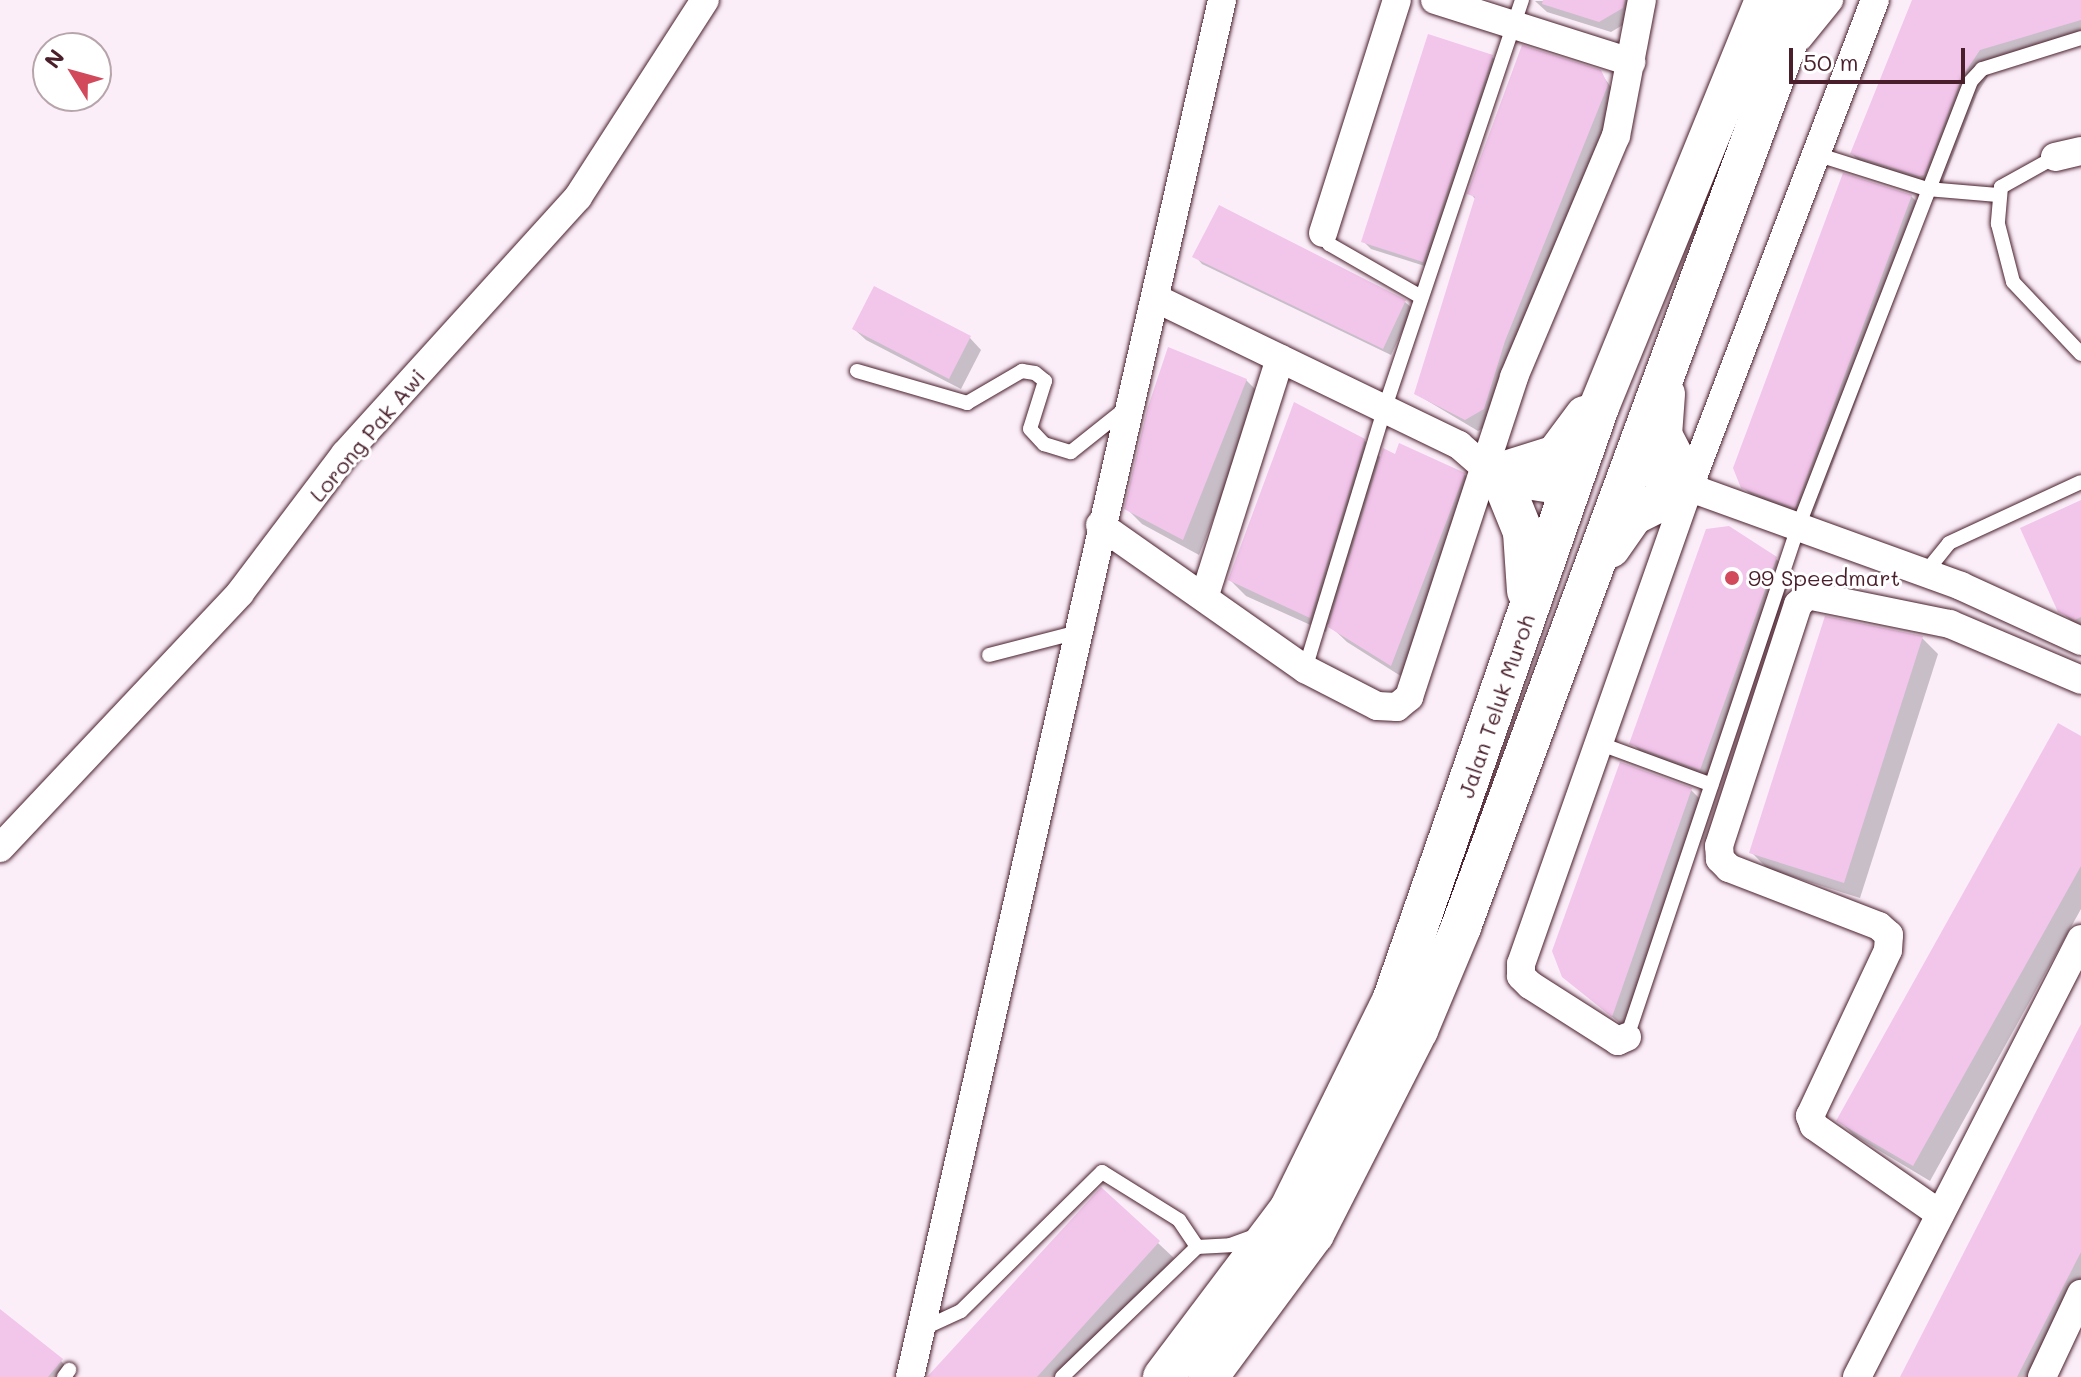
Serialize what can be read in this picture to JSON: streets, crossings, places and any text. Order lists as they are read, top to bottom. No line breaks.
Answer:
{"streets":{"main road":["Jalan Teluk Muroh"],"street":["Lorong Pak Awi"]},"places":["99 Speedmart"],"scale_bar":"50 m","north":"top left"}
